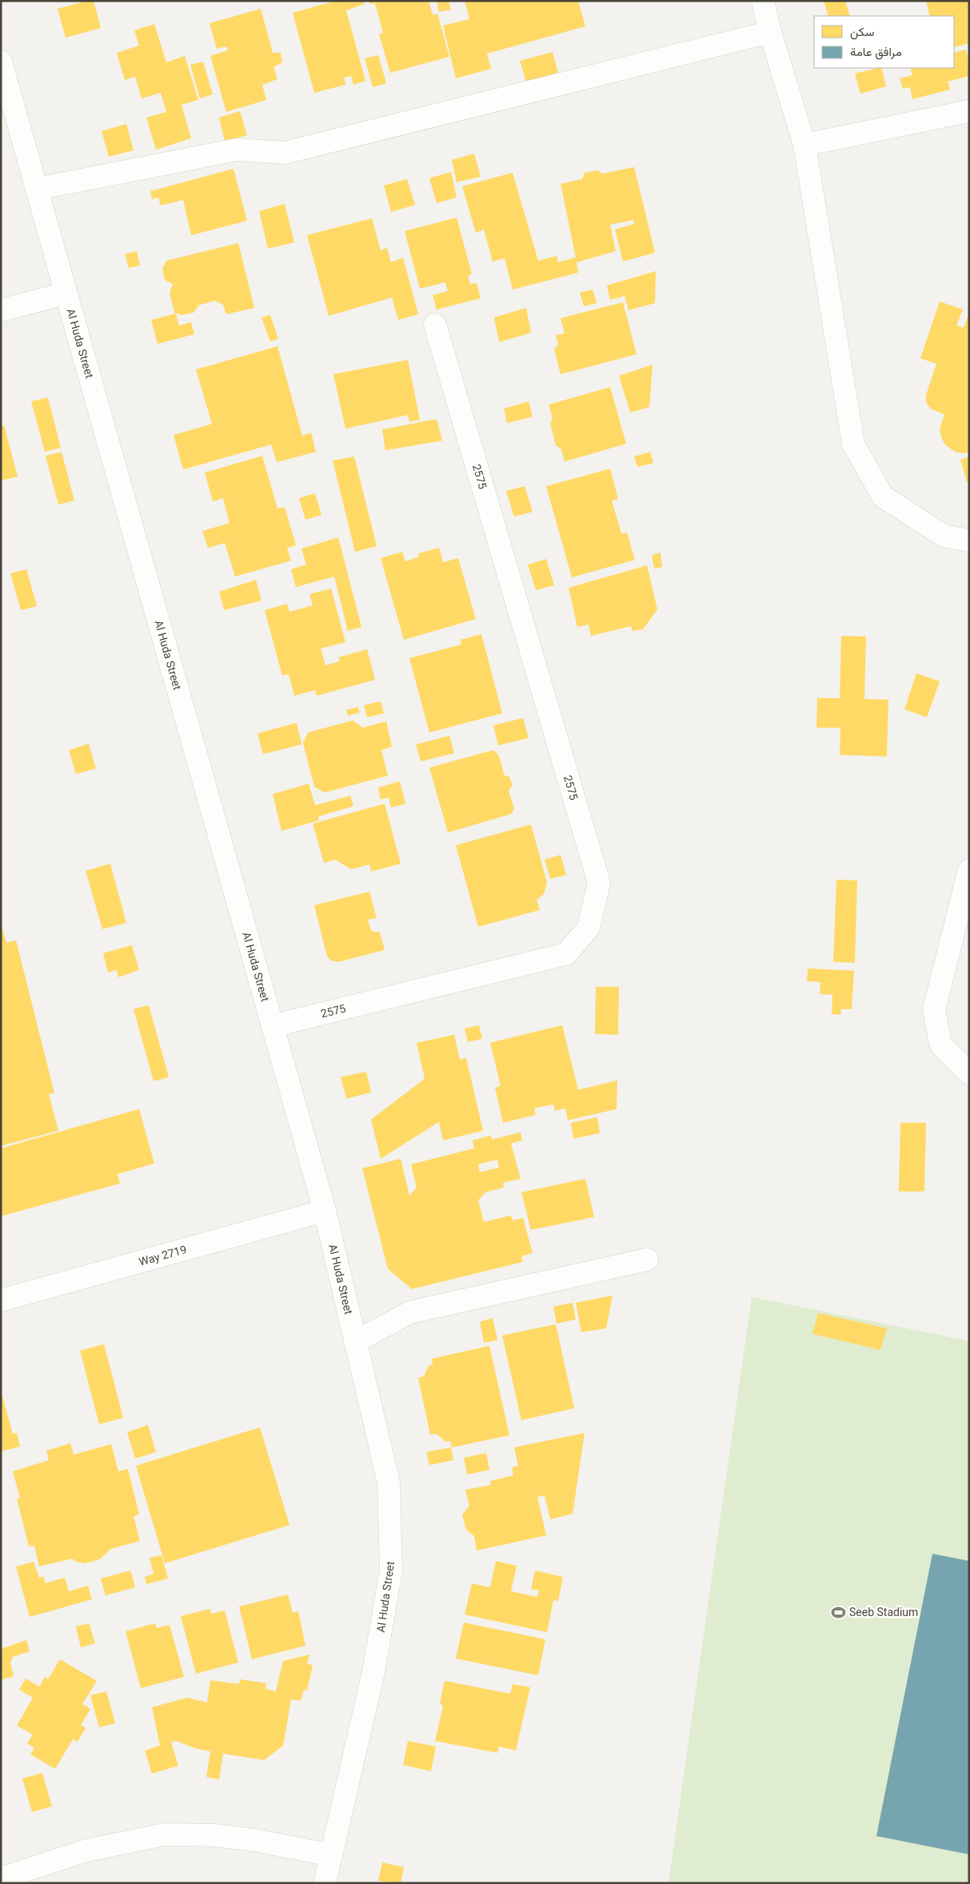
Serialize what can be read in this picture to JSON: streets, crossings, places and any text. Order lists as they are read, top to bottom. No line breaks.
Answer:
{"streets":{"street":["Al Huda Street","2575","Way 2719"]},"crossings":[["Al Huda Street","2575"],["Al Huda Street","Way 2719"]],"places":{"sports":["Seeb Stadium"]},"legend":["سكن","مرافق عامة"]}
